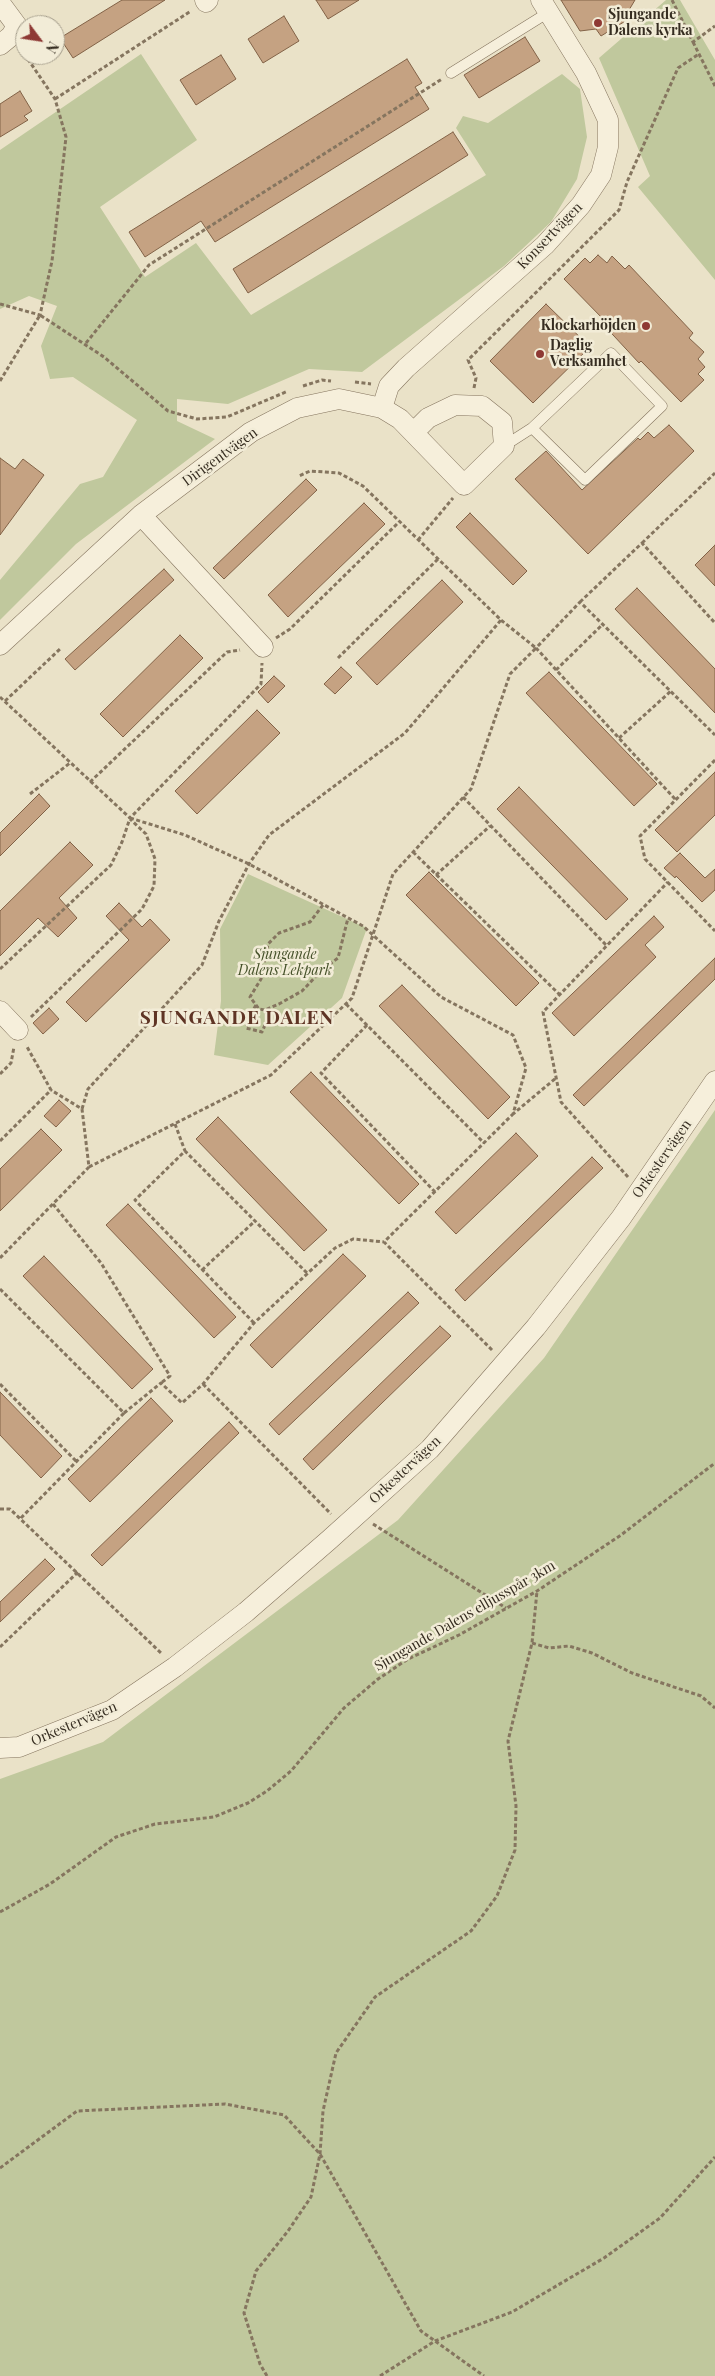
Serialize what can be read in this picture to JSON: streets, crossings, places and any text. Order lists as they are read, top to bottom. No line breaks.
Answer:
{"streets":{"street":["Konsertvägen","Dirigentvägen","Orkestervägen"],"path":["Sjungande Dalens elljusspår 3km"]},"crossings":[["Konsertvägen","Dirigentvägen"]],"districts":["SJUNGANDE DALEN"],"parks":["Sjungande Dalens Lekpark"],"places":["Sjungande Dalens kyrka","Klockarhöjden","Daglig Verksamhet"],"north":"bottom right"}
